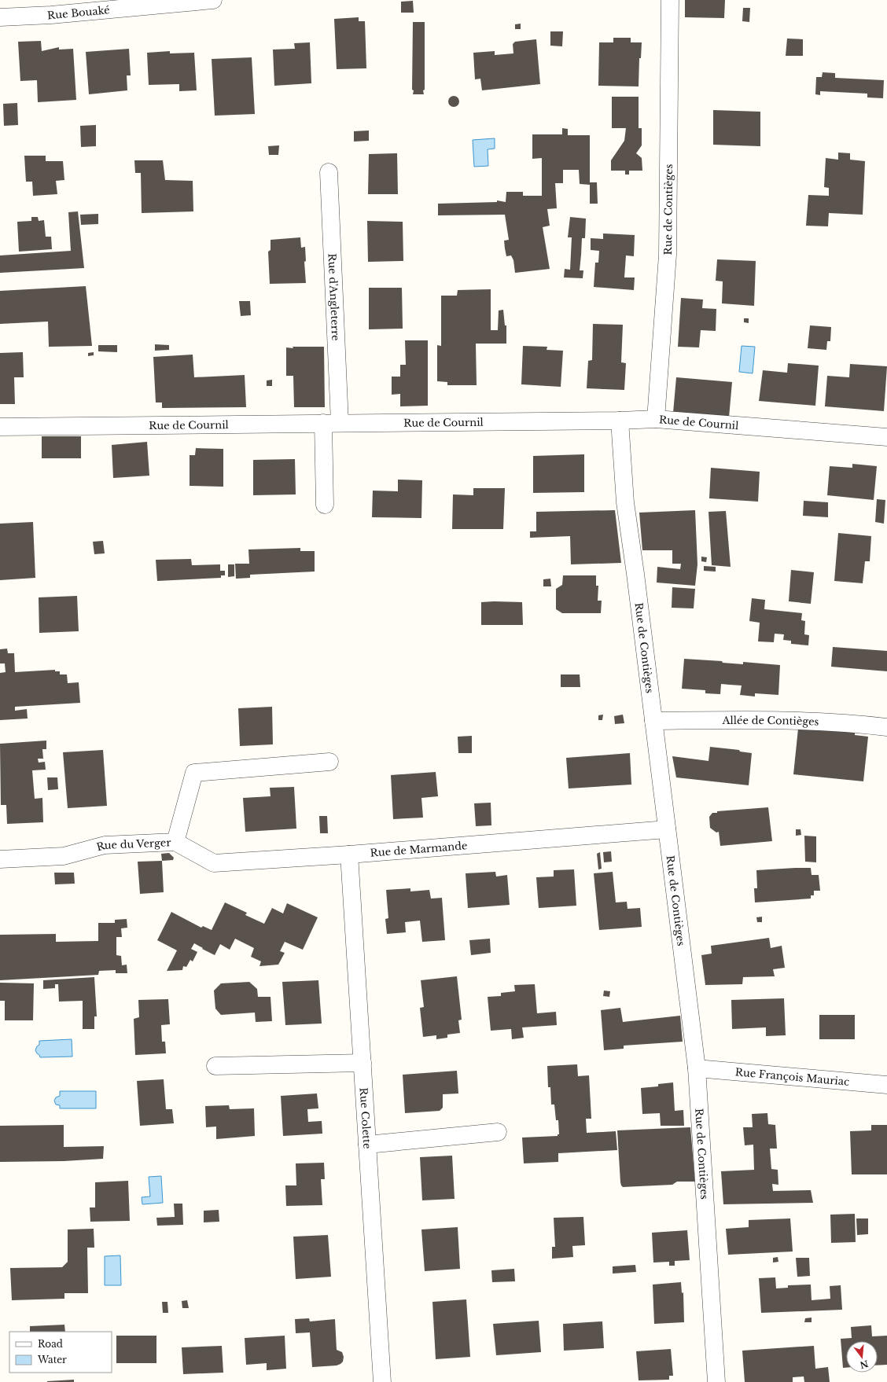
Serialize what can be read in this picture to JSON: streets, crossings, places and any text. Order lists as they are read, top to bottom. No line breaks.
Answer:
{"streets":{"street":["Rue Bouaké","Rue de Contièges","Rue d'Angleterre","Rue de Cournil","Allée de Contièges","Rue du Verger","Rue de Marmande","Rue François Mauriac","Rue Colette"]},"crossings":[["Rue de Contièges","Rue de Cournil"],["Rue de Contièges","Allée de Contièges"],["Rue de Contièges","Rue de Marmande"],["Rue de Contièges","Rue François Mauriac"],["Rue d'Angleterre","Rue de Cournil"],["Rue du Verger","Rue de Marmande"],["Rue de Marmande","Rue Colette"]],"legend":["Road","Water"],"north":"bottom"}
